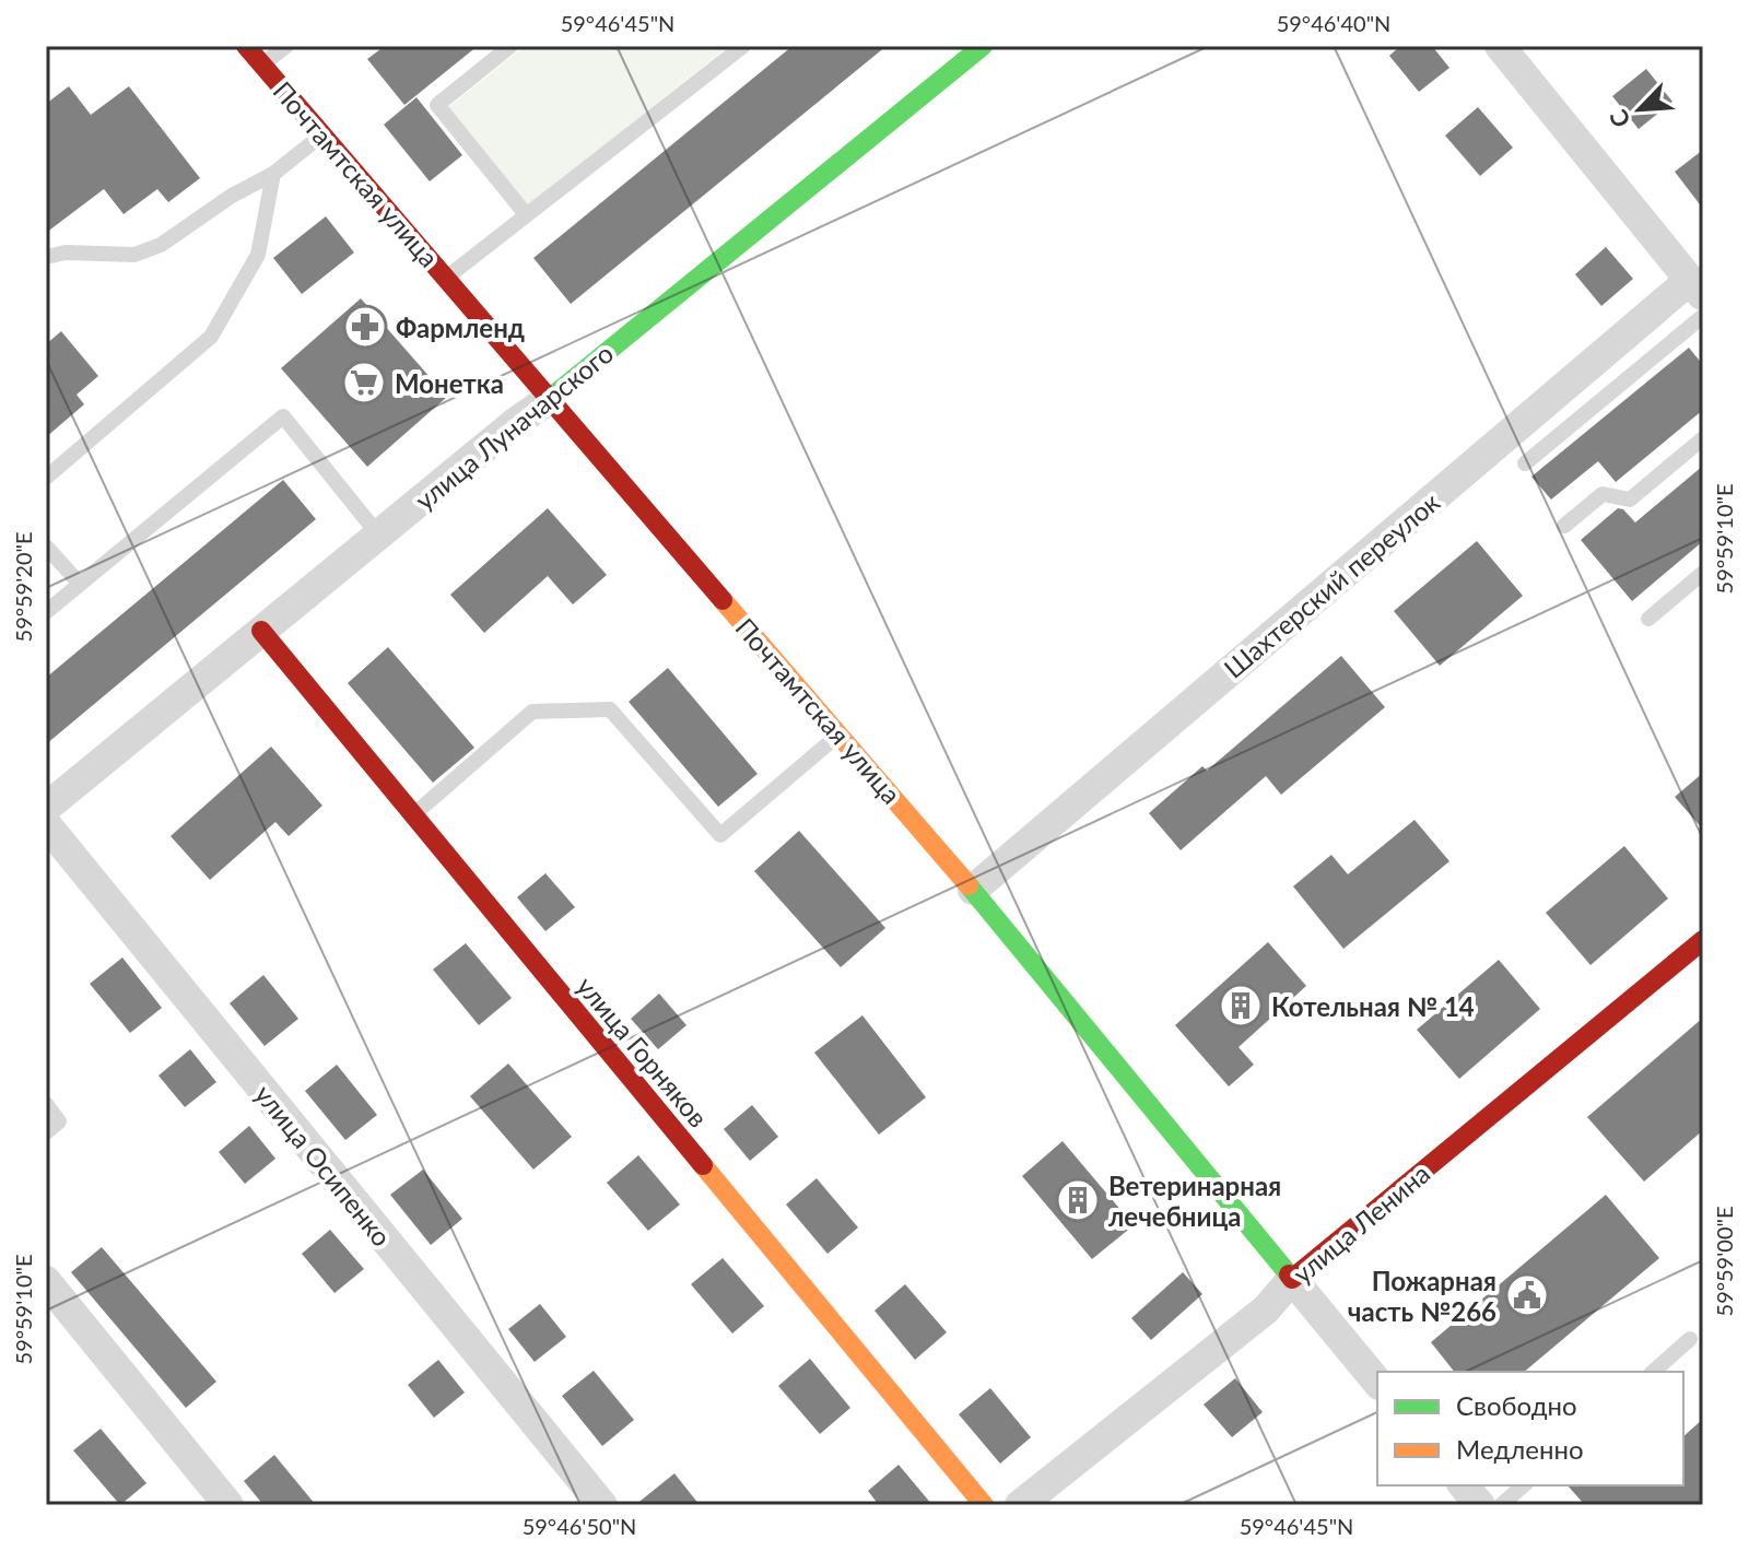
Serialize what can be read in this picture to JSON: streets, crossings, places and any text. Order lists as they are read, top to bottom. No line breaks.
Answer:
{"streets":{"street":["Почтамтская улица","улица Луначарского","Шахтерский переулок","улица Горняков","улица Осипенко","улица Ленина"]},"crossings":[["Почтамтская улица","улица Луначарского"],["Почтамтская улица","Шахтерский переулок"],["Почтамтская улица","улица Ленина"],["улица Луначарского","улица Горняков"]],"places":{"pharmacy":["Фармленд"],"supermarket":["Монетка"],"building":["Котельная № 14","Ветеринарная лечебница"],"public building":["Пожарная часть №266"]},"legend":["Свободно","Медленно"],"north":"bottom left","coordinates":["59°46'45\"N","59°46'40\"N","59°59'10\"E","59°59'20\"E","59°59'00\"E","59°46'50\"N"]}
